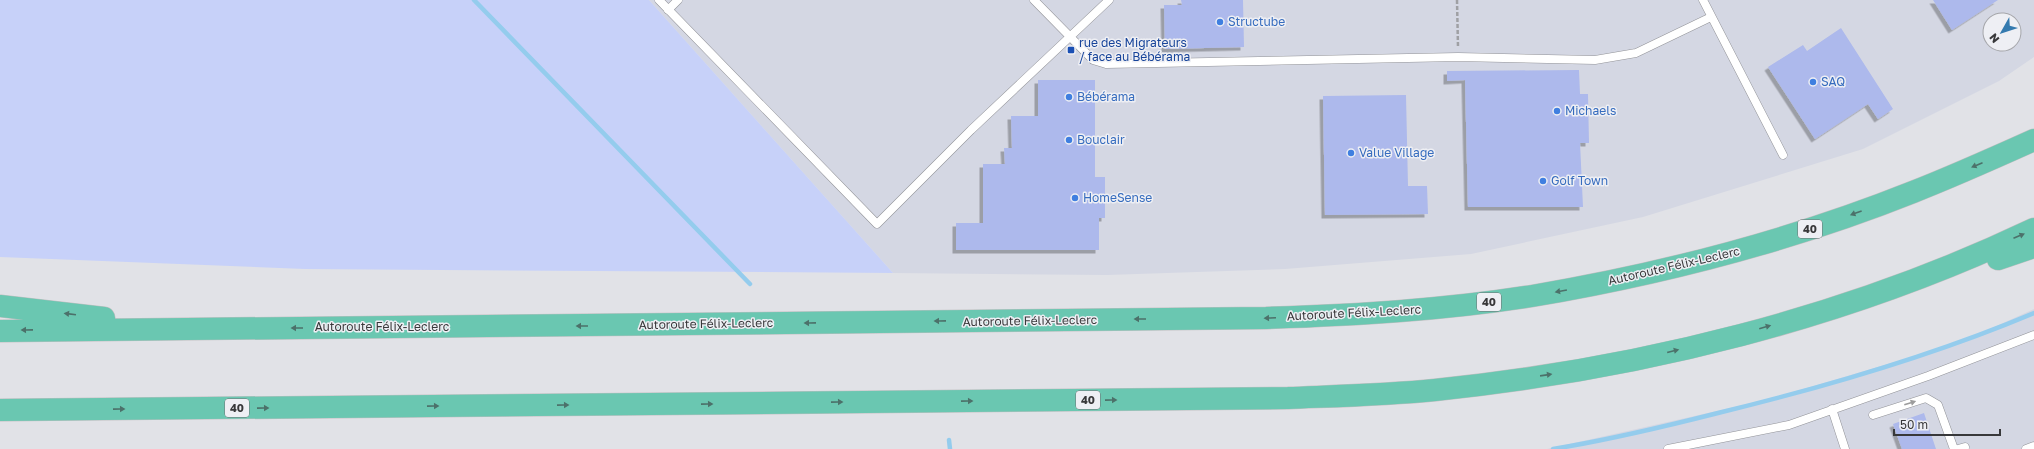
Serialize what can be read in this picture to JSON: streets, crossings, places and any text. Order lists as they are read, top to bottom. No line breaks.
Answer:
{"streets":{"highway":["40","Autoroute Félix-Leclerc"]},"places":{"other":["Structube","SAQ","Bébérama","Michaels","Bouclair","Value Village","Golf Town","HomeSense"],"transit":["rue des Migrateurs / face au Bébérama"]},"scale_bar":"50 m","north":"bottom left"}
